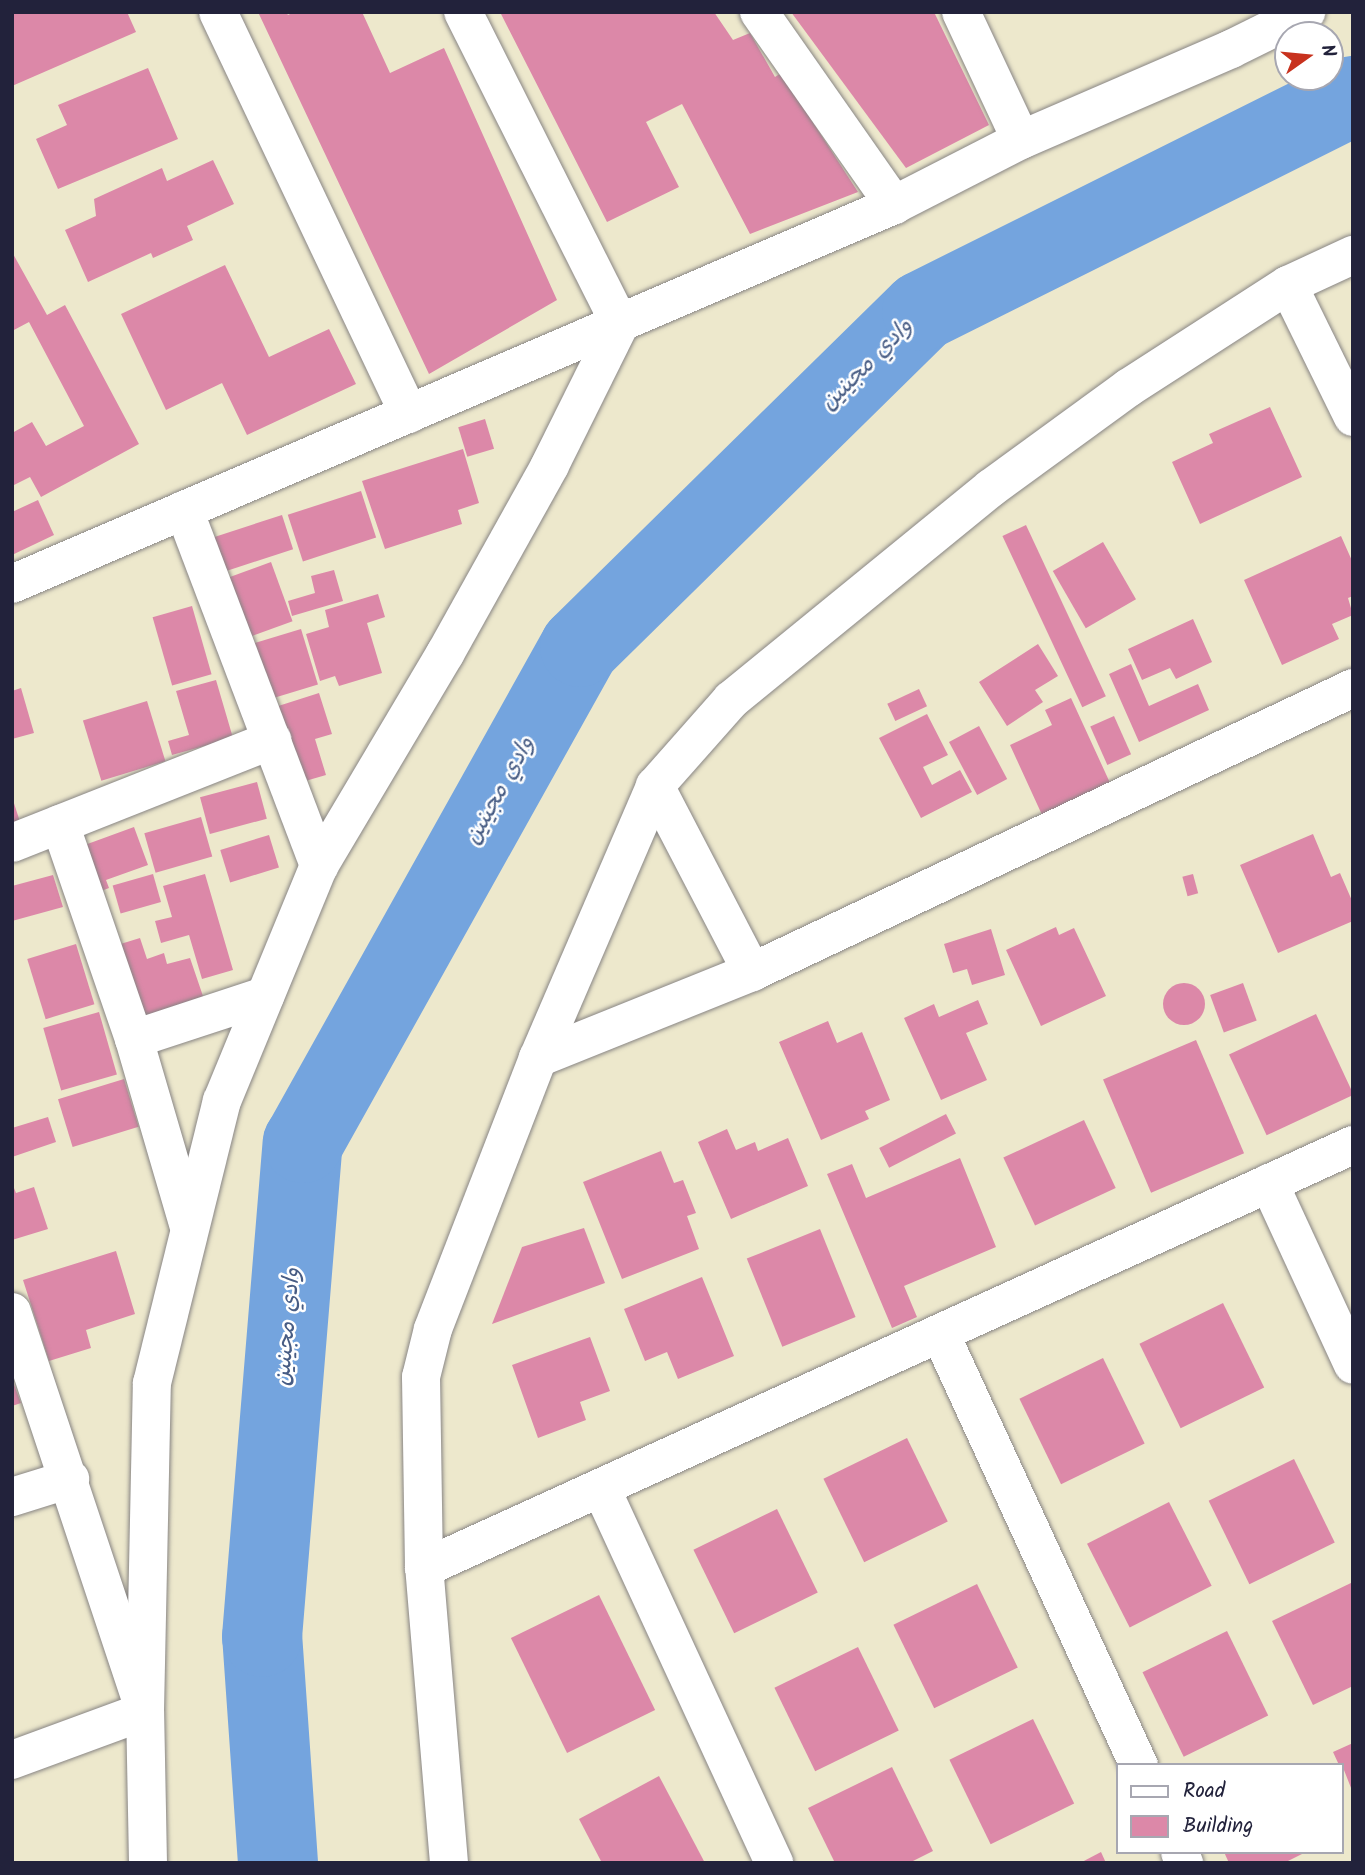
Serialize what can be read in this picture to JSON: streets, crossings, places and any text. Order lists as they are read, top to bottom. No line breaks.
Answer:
{"water":["وادي مجينين"],"legend":["Road","Building"],"north":"right"}
